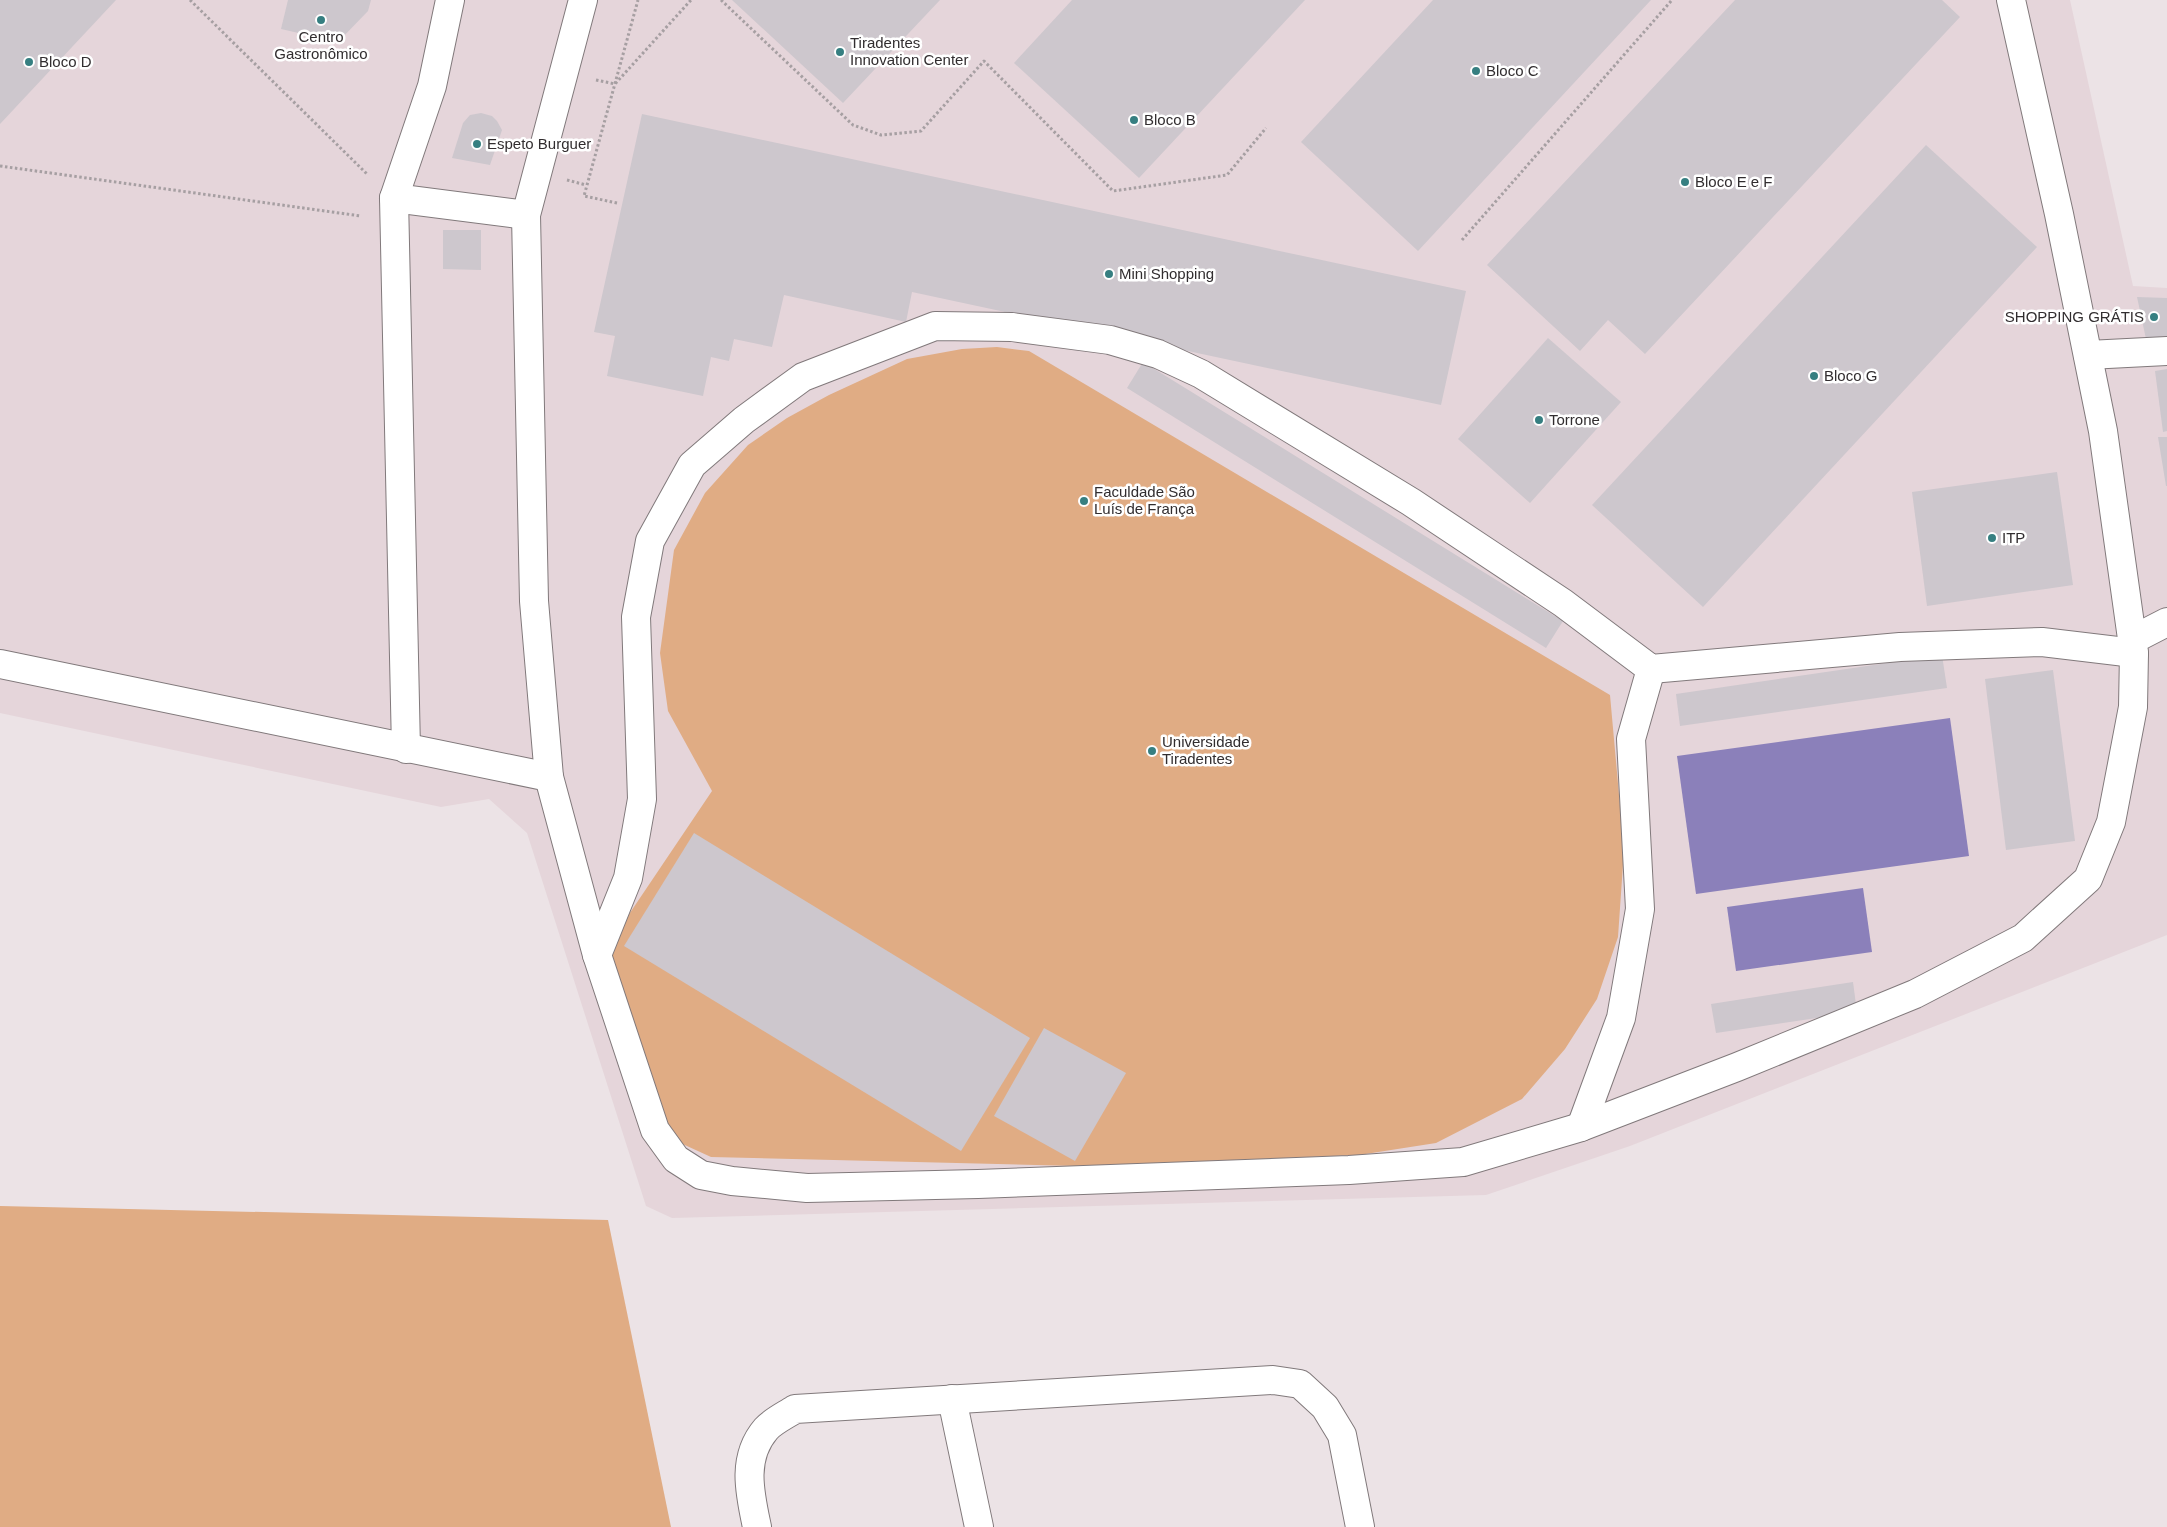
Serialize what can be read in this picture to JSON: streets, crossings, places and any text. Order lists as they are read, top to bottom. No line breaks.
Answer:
{"places":["Centro Gastronômico","Tiradentes Innovation Center","Bloco D","Bloco C","Bloco B","Espeto Burguer","Bloco E e F","Mini Shopping","SHOPPING GRÁTIS","Bloco G","Torrone","Faculdade São Luís de França","ITP","Universidade Tiradentes"]}
